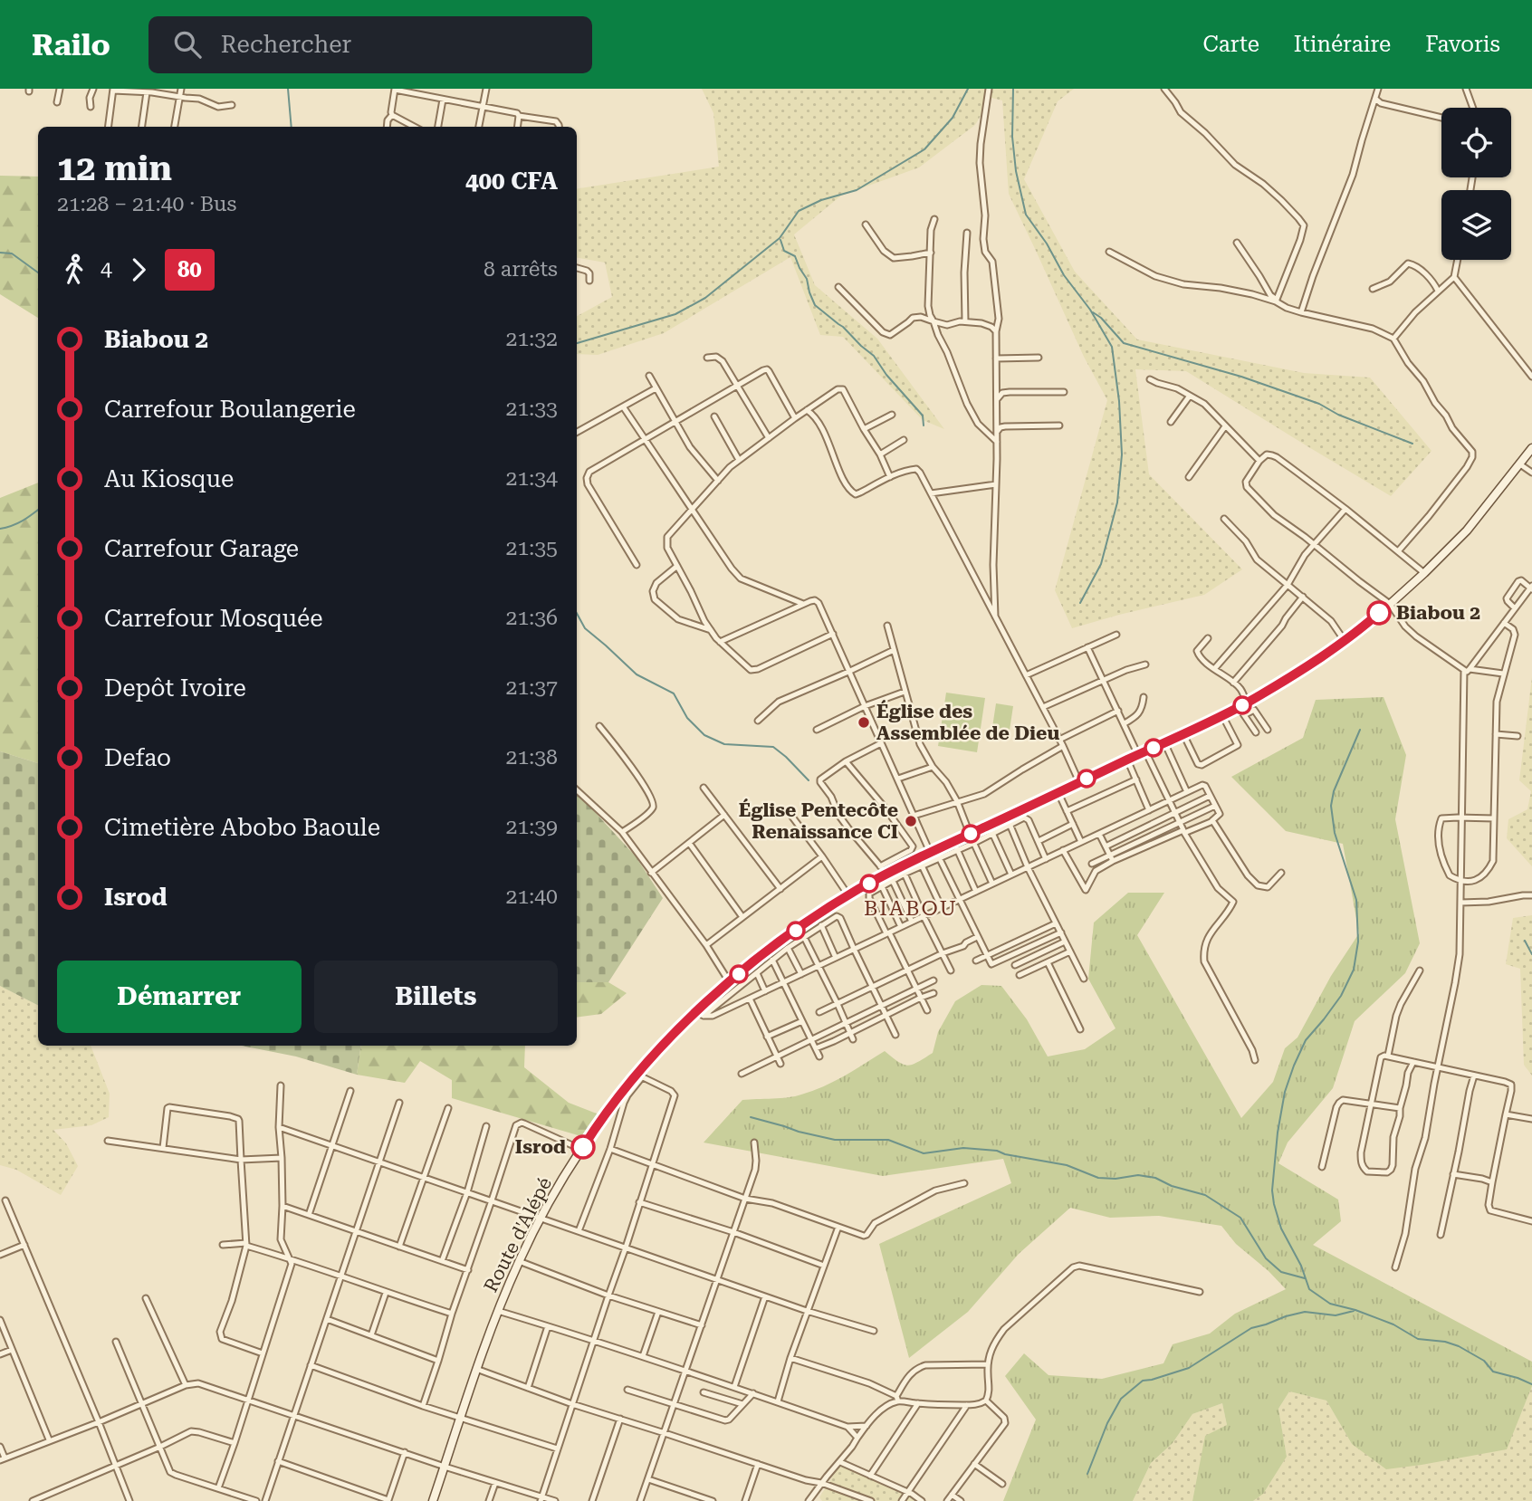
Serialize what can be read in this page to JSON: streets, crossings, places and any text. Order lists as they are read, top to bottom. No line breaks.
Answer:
{"streets":{"main road":["Route d'Alépé"]},"districts":["BIABOU"],"places":["Biabou 2","Église des Assemblée de Dieu","Église Pentecôte Renaissance CI","Isrod"],"lines":["bus line 80"],"page":{"header":"Railo","search":"Rechercher","nav":["Carte","Itinéraire","Favoris"],"heading":["12 min","21:28 – 21:40 · Bus","400 CFA"],"legs":["4","80","8 arrêts"],"list":[{"name":"Biabou 2","value":"21:32"},{"name":"Carrefour Boulangerie","value":"21:33"},{"name":"Au Kiosque","value":"21:34"},{"name":"Carrefour Garage","value":"21:35"},{"name":"Carrefour Mosquée","value":"21:36"},{"name":"Depôt Ivoire","value":"21:37"},{"name":"Defao","value":"21:38"},{"name":"Cimetière Abobo Baoule","value":"21:39"},{"name":"Isrod","value":"21:40"}],"buttons":["Démarrer","Billets"]}}
